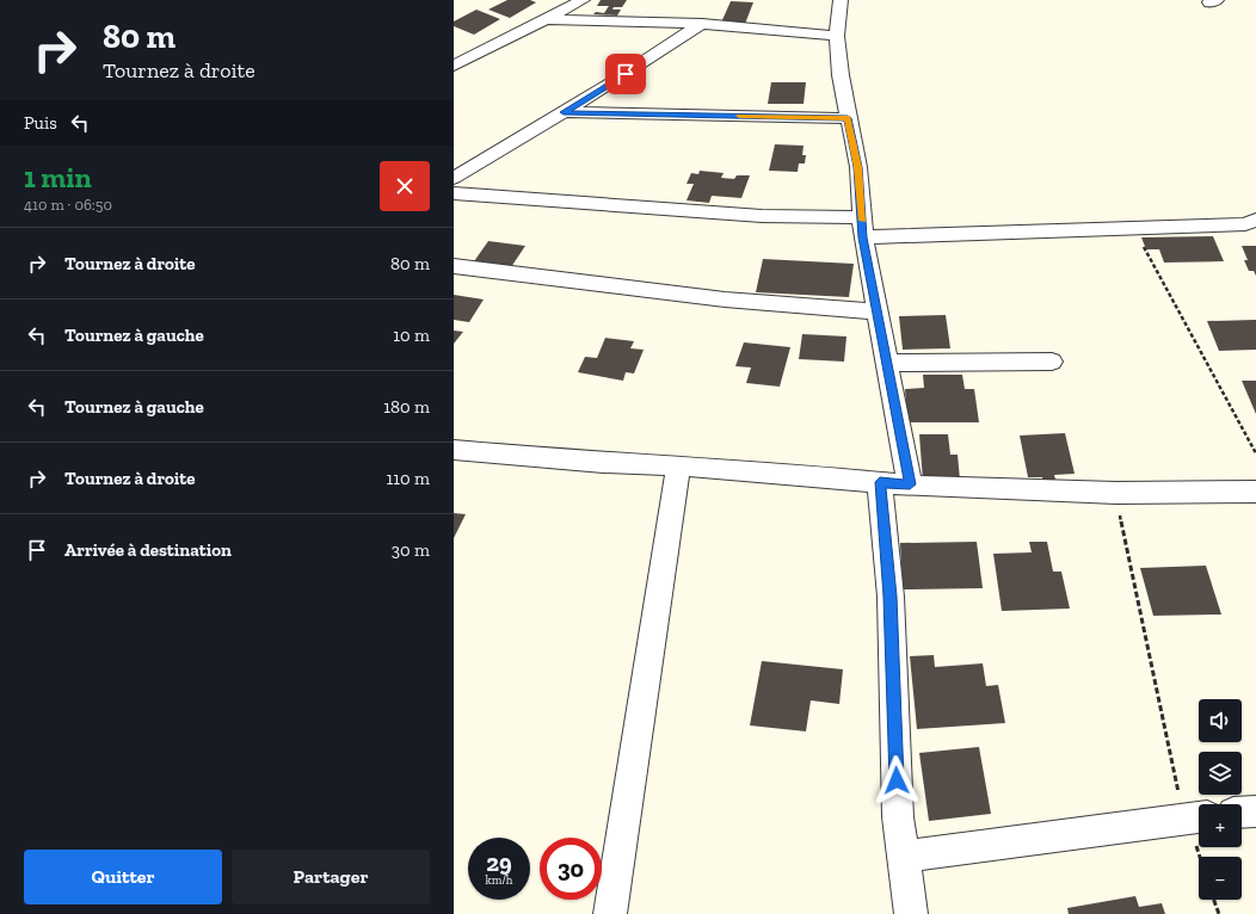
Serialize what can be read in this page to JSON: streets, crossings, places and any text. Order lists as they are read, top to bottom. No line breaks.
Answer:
{"page":{"turn":["80 m","Tournez à droite"],"then":"Puis","heading":["1 min","410 m · 06:50"],"list":[{"name":"Tournez à droite","value":"80 m"},{"name":"Tournez à gauche","value":"10 m"},{"name":"Tournez à gauche","value":"180 m"},{"name":"Tournez à droite","value":"110 m"},{"name":"Arrivée à destination","value":"30 m"}],"map_buttons":["+","−"],"speed":"29 km/h","limit":"30","buttons":["Quitter","Partager"]}}
